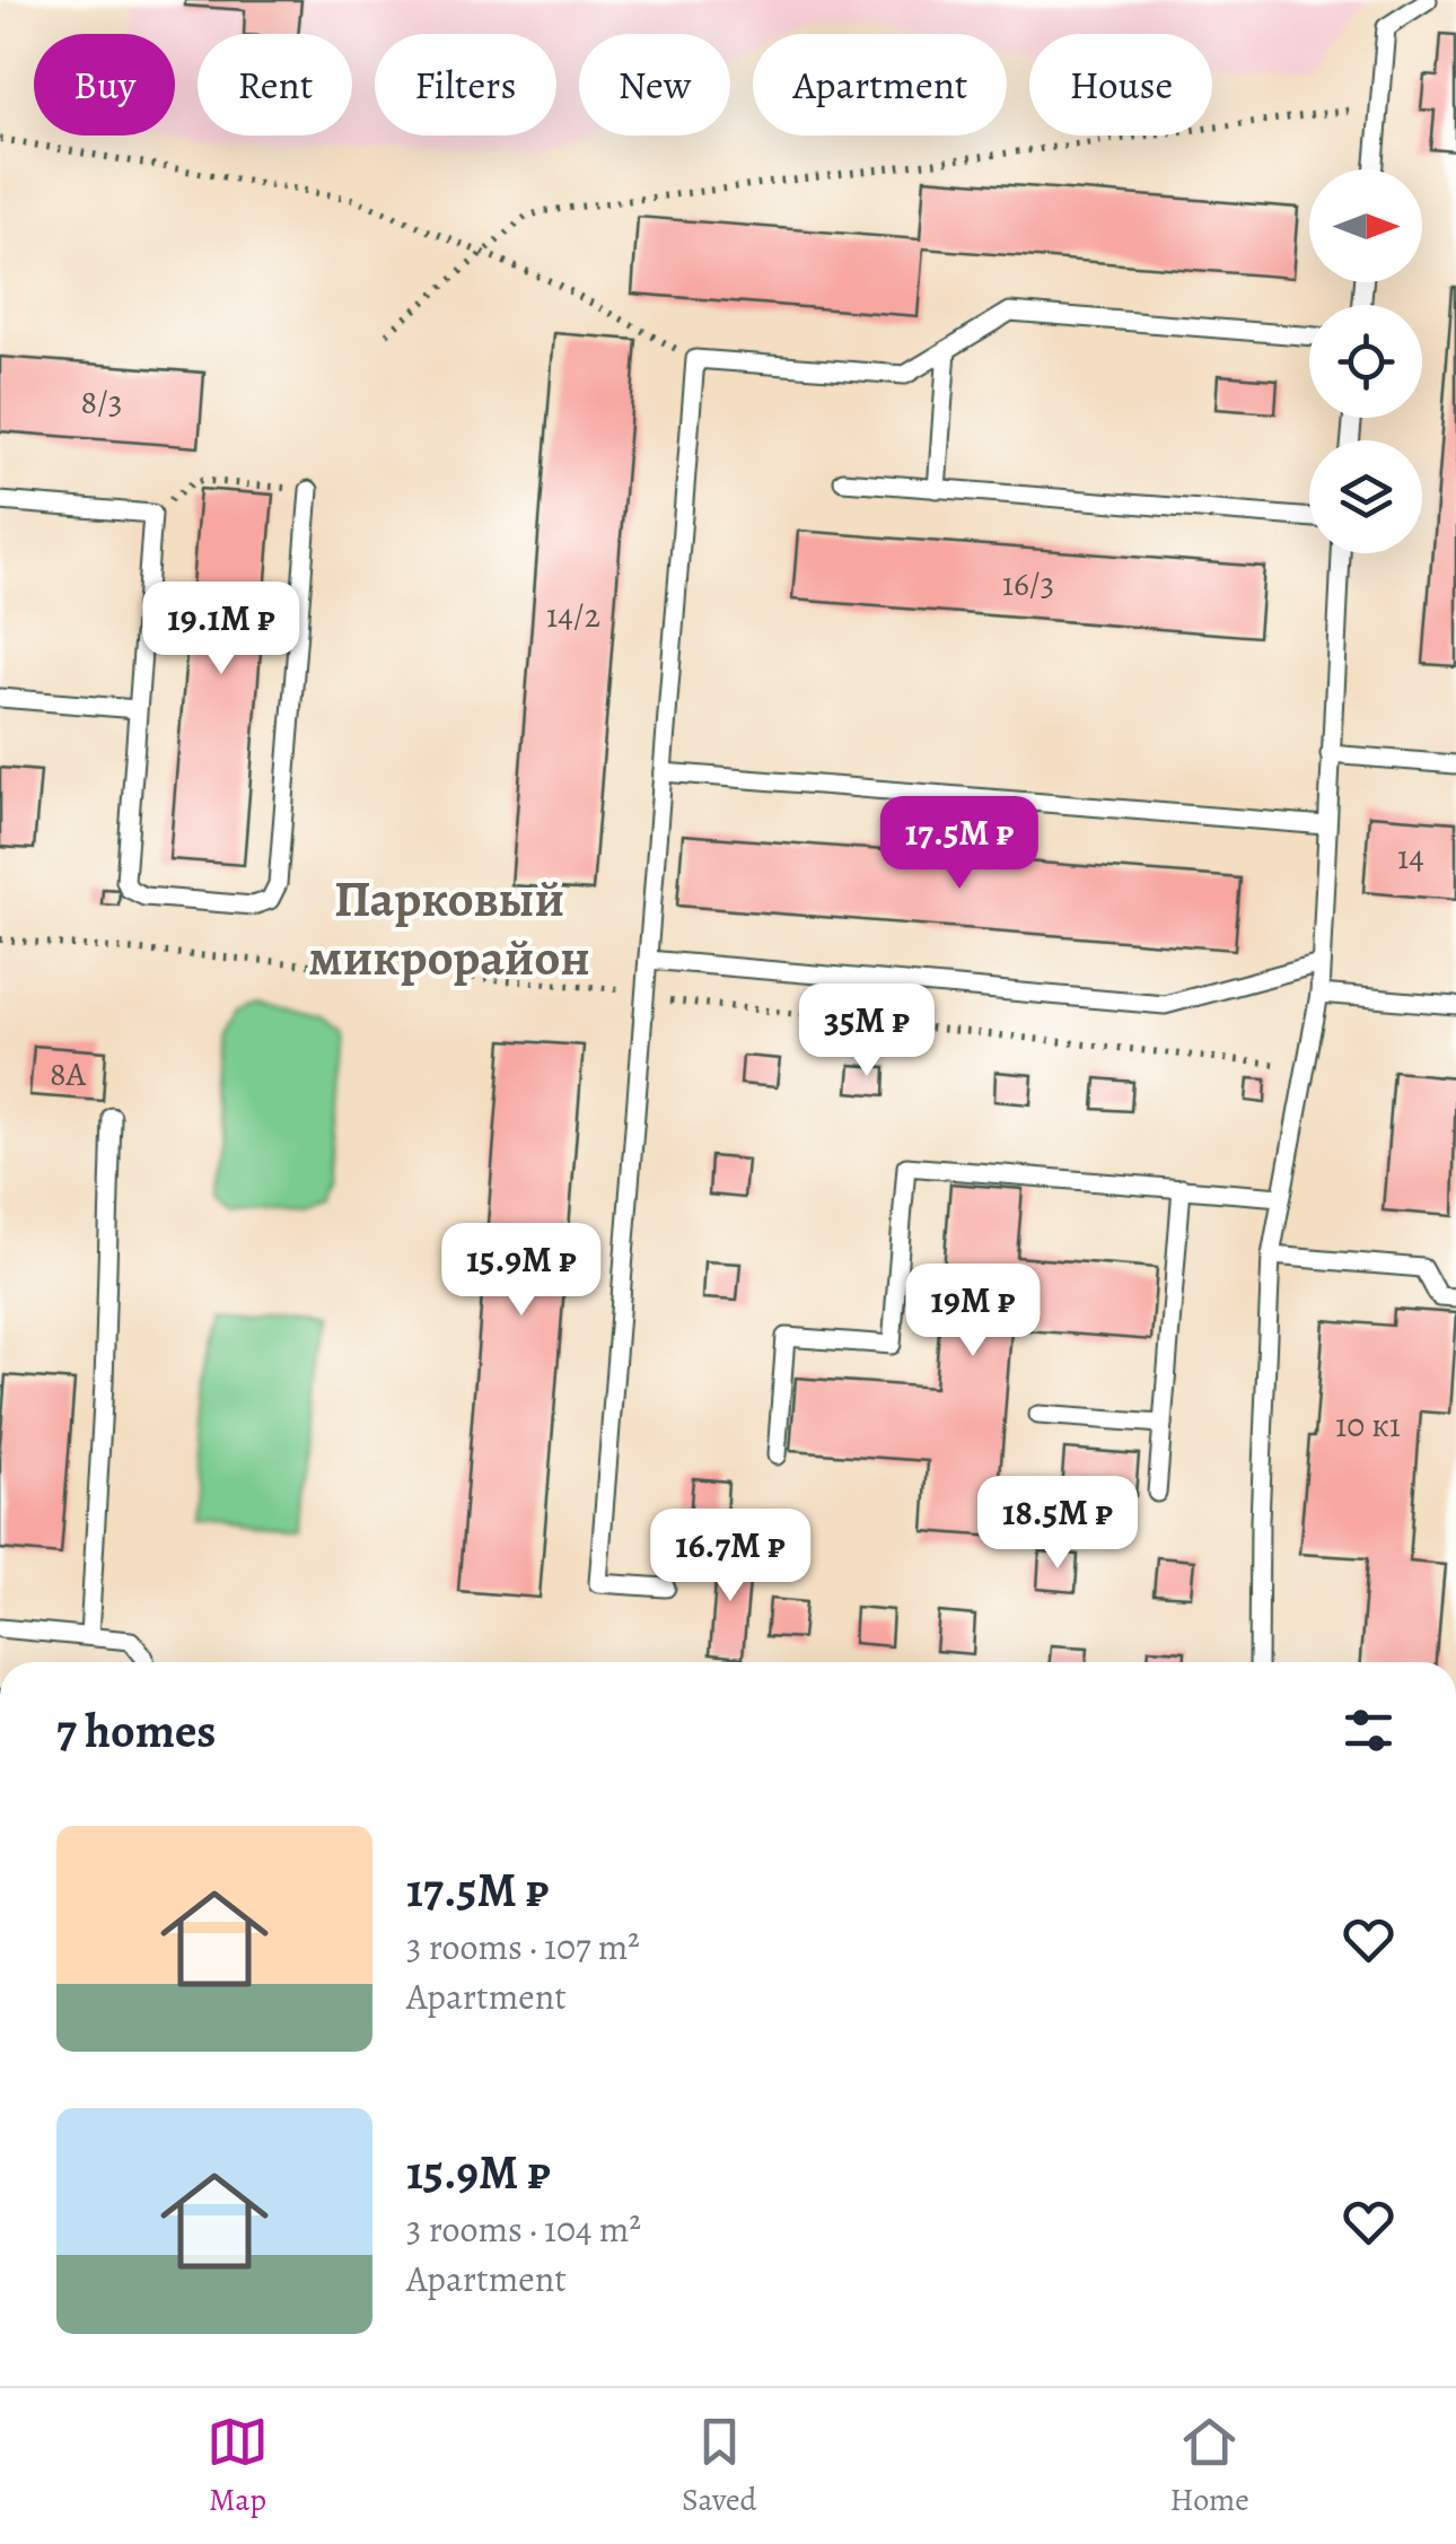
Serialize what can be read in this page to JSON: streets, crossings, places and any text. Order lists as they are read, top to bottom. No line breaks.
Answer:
{"districts":["Парковый микрорайон"],"house_numbers":["8/3","16/3","14/2","14","8А","10 к1"],"north":"right","page":{"chip":["Buy","Rent","Filters","New","Apartment","House"],"price":["19.1M ₽","17.5M ₽","35M ₽","15.9M ₽","19M ₽","18.5M ₽","16.7M ₽"],"heading":"7 homes","list":[{"name":"17.5M ₽","note":"3 rooms · 107 m² · Apartment"},{"name":"15.9M ₽","note":"3 rooms · 104 m² · Apartment"}],"tabs":["Map","Saved","Home"]}}
